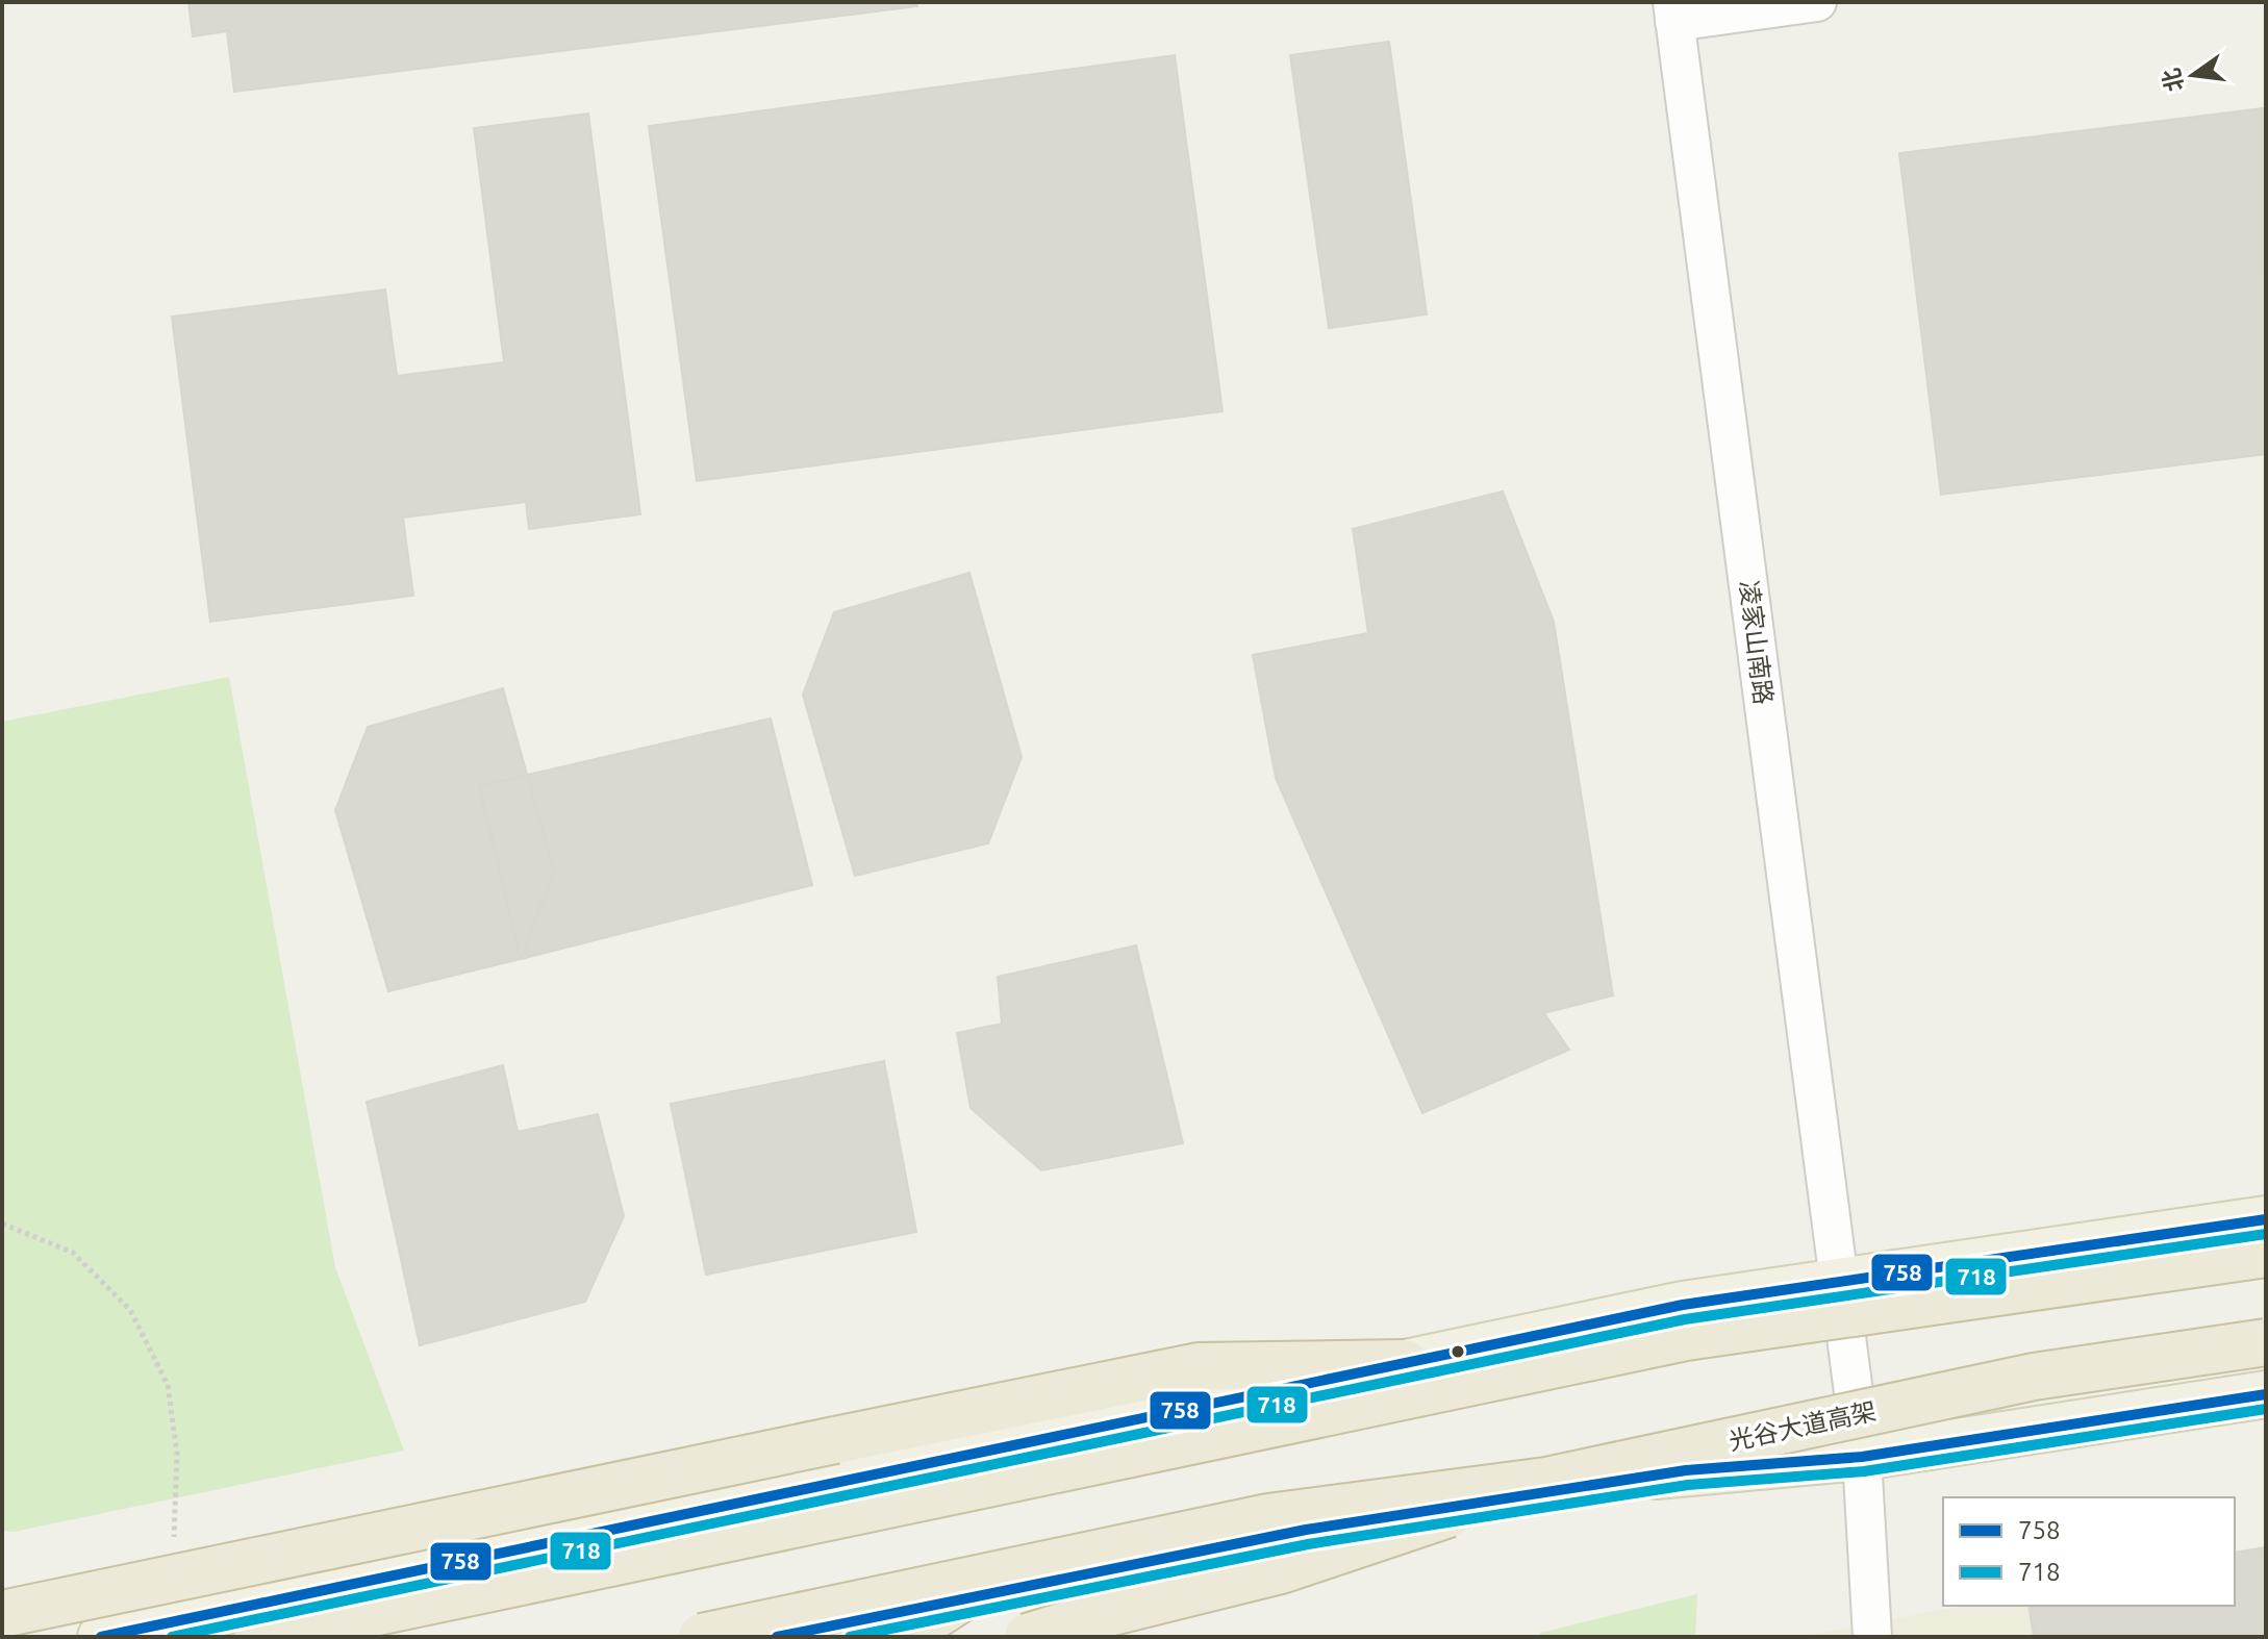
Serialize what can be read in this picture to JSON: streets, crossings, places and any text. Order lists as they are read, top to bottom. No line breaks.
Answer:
{"streets":{"highway":["光谷大道高架"],"street":["凌家山南路"]},"lines":["transit line 758","transit line 718"],"legend":["758","718"],"north":"left"}
